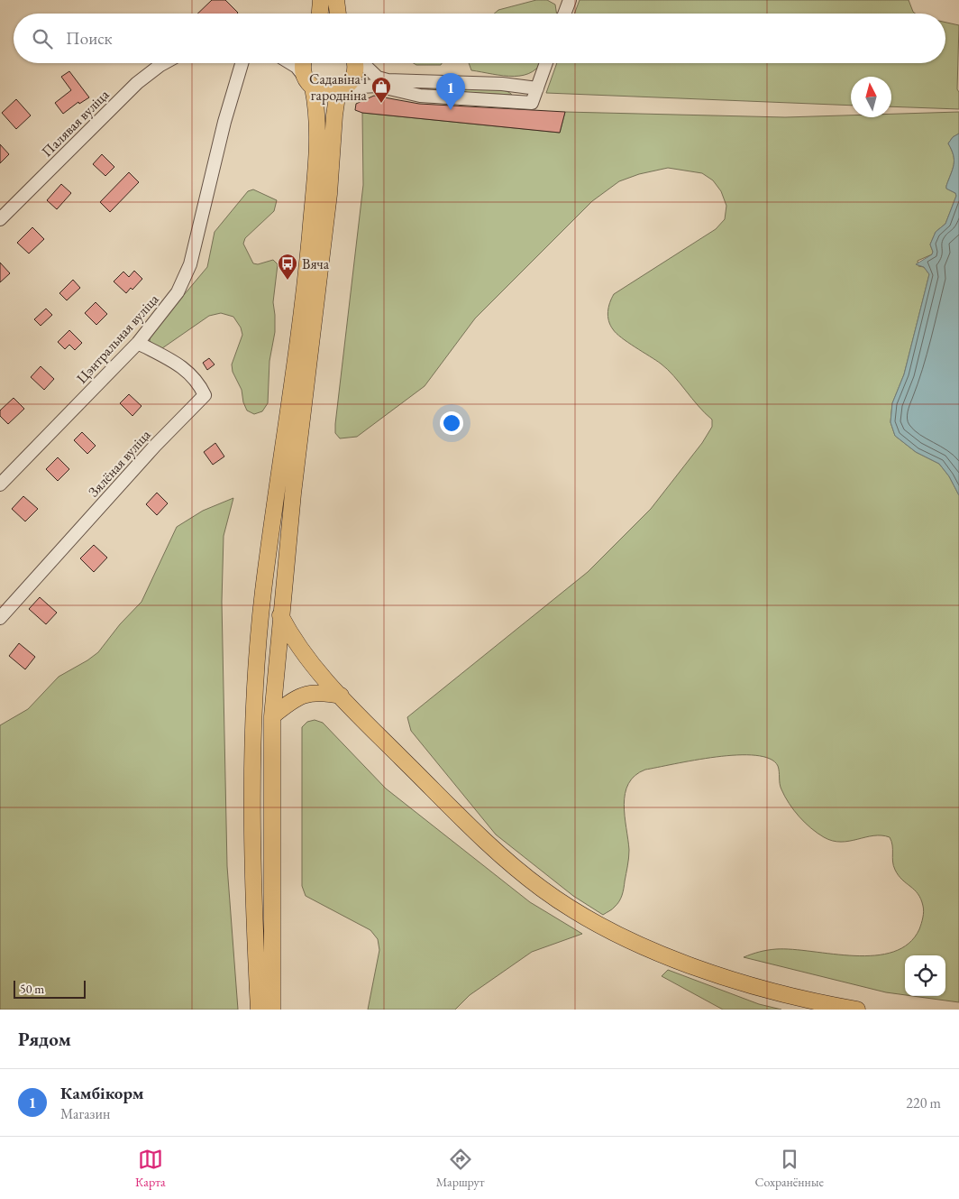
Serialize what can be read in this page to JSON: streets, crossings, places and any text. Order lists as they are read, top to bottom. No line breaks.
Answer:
{"streets":{"street":["Палявая вуліца","Цэнтральная вуліца","Зялёная вуліца"]},"crossings":[["Цэнтральная вуліца","Зялёная вуліца"]],"places":{"shop":["Садавіна і гародніна"],"bus stop":["Вяча"]},"scale_bar":"50 m","north":"top","page":{"search":"Поиск","pins":"1","scale":"50 m","heading":"Рядом","list":[{"mark":"1","name":"Камбікорм","note":"Магазин","value":"220 m"}],"nav":["Карта","Маршрут","Сохранённые"]}}
